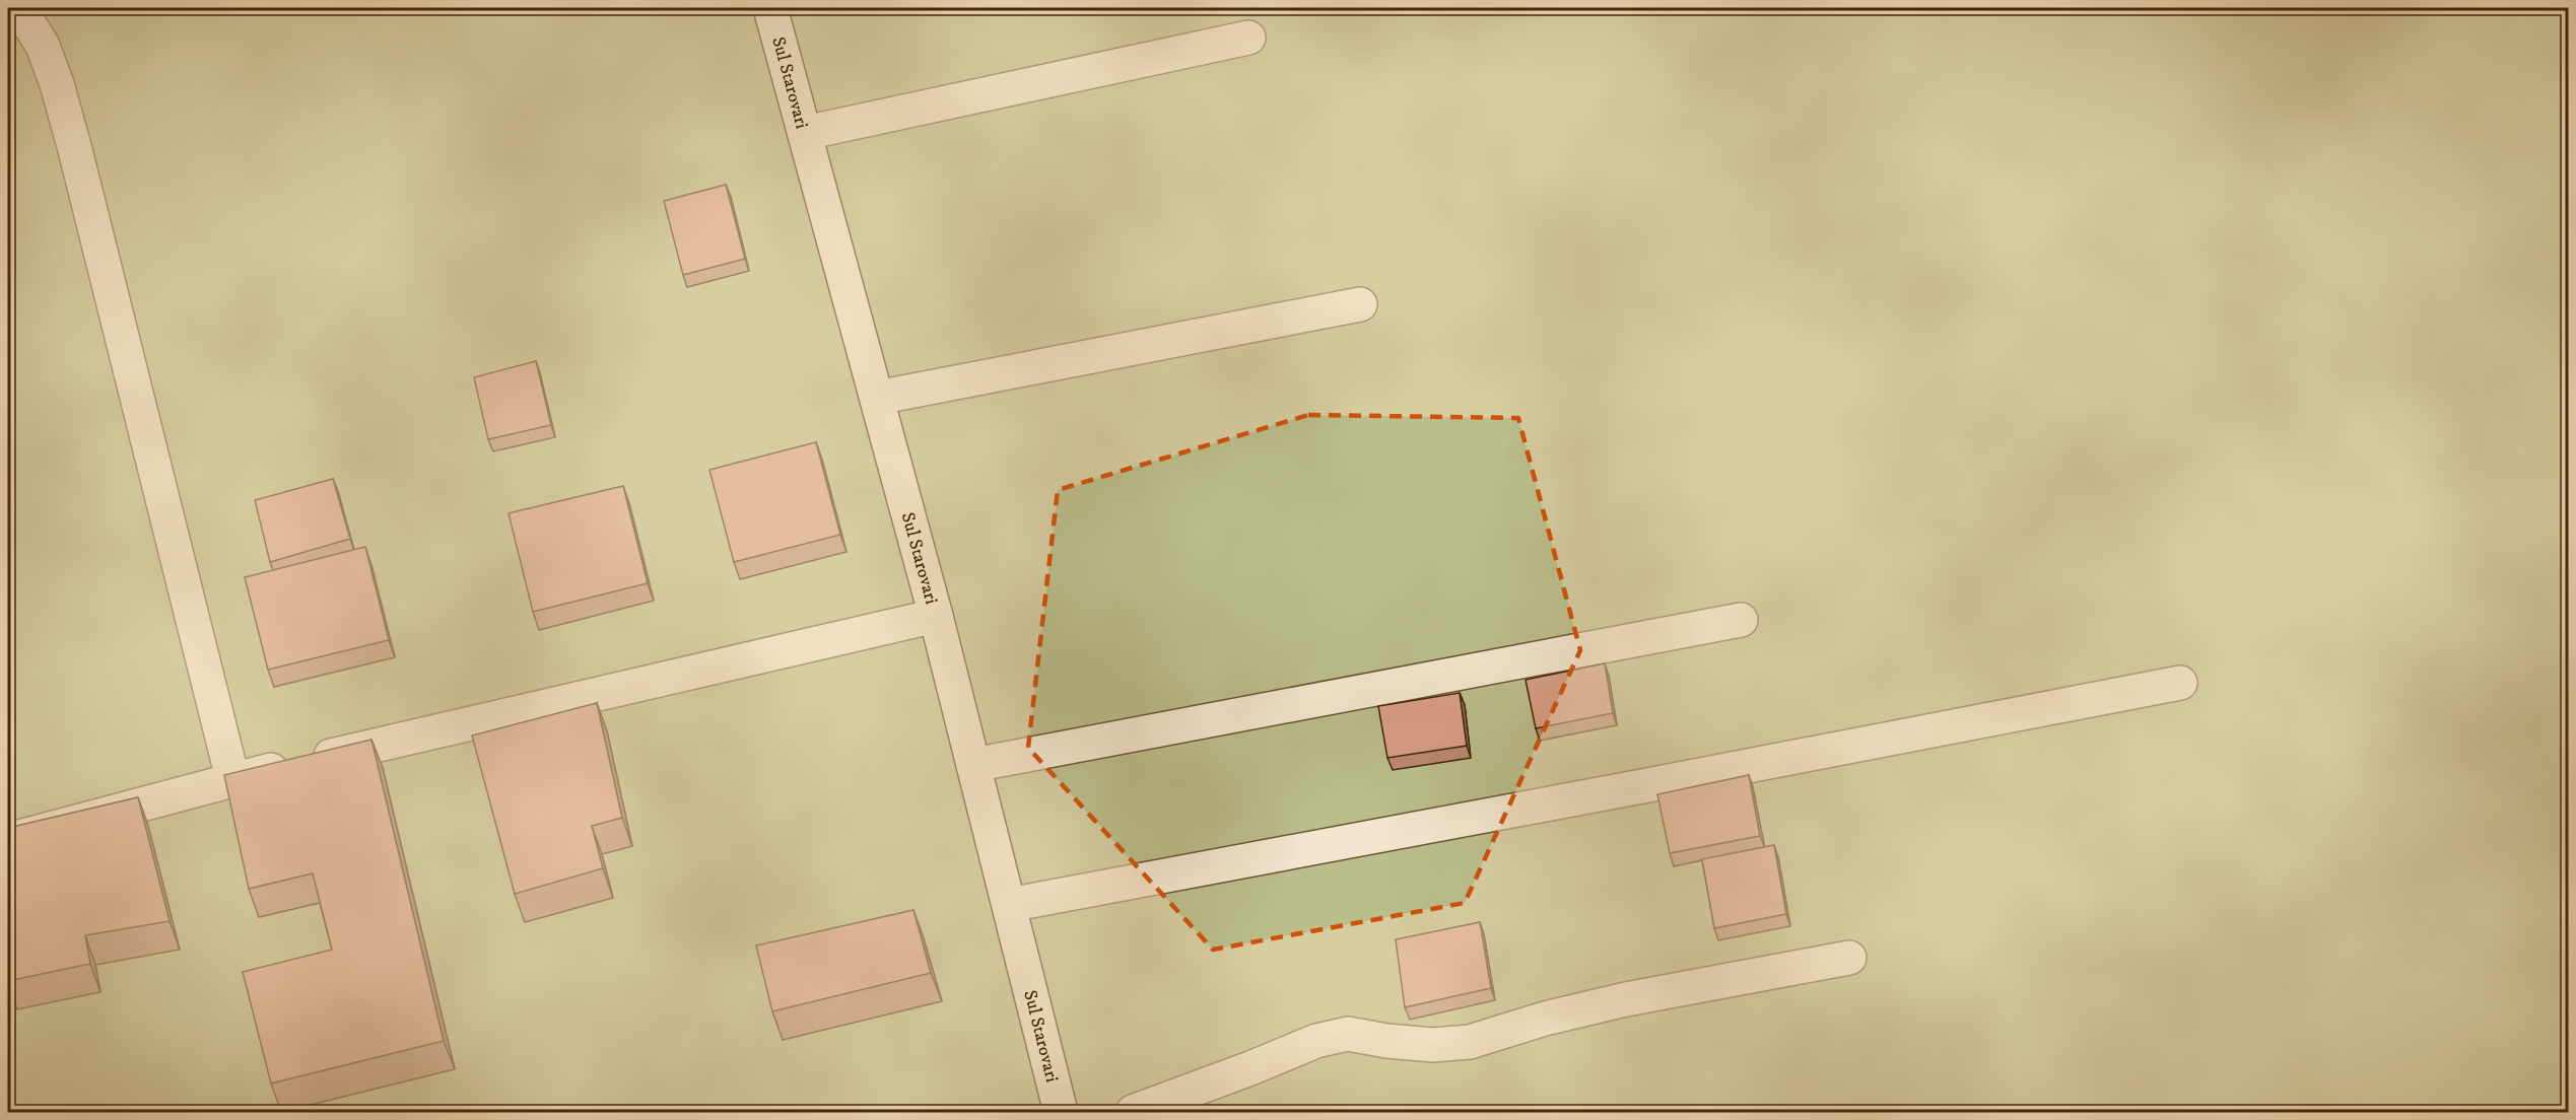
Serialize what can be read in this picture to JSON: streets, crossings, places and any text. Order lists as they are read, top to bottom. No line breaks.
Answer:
{"streets":{"street":["Sul Starovari"]}}
